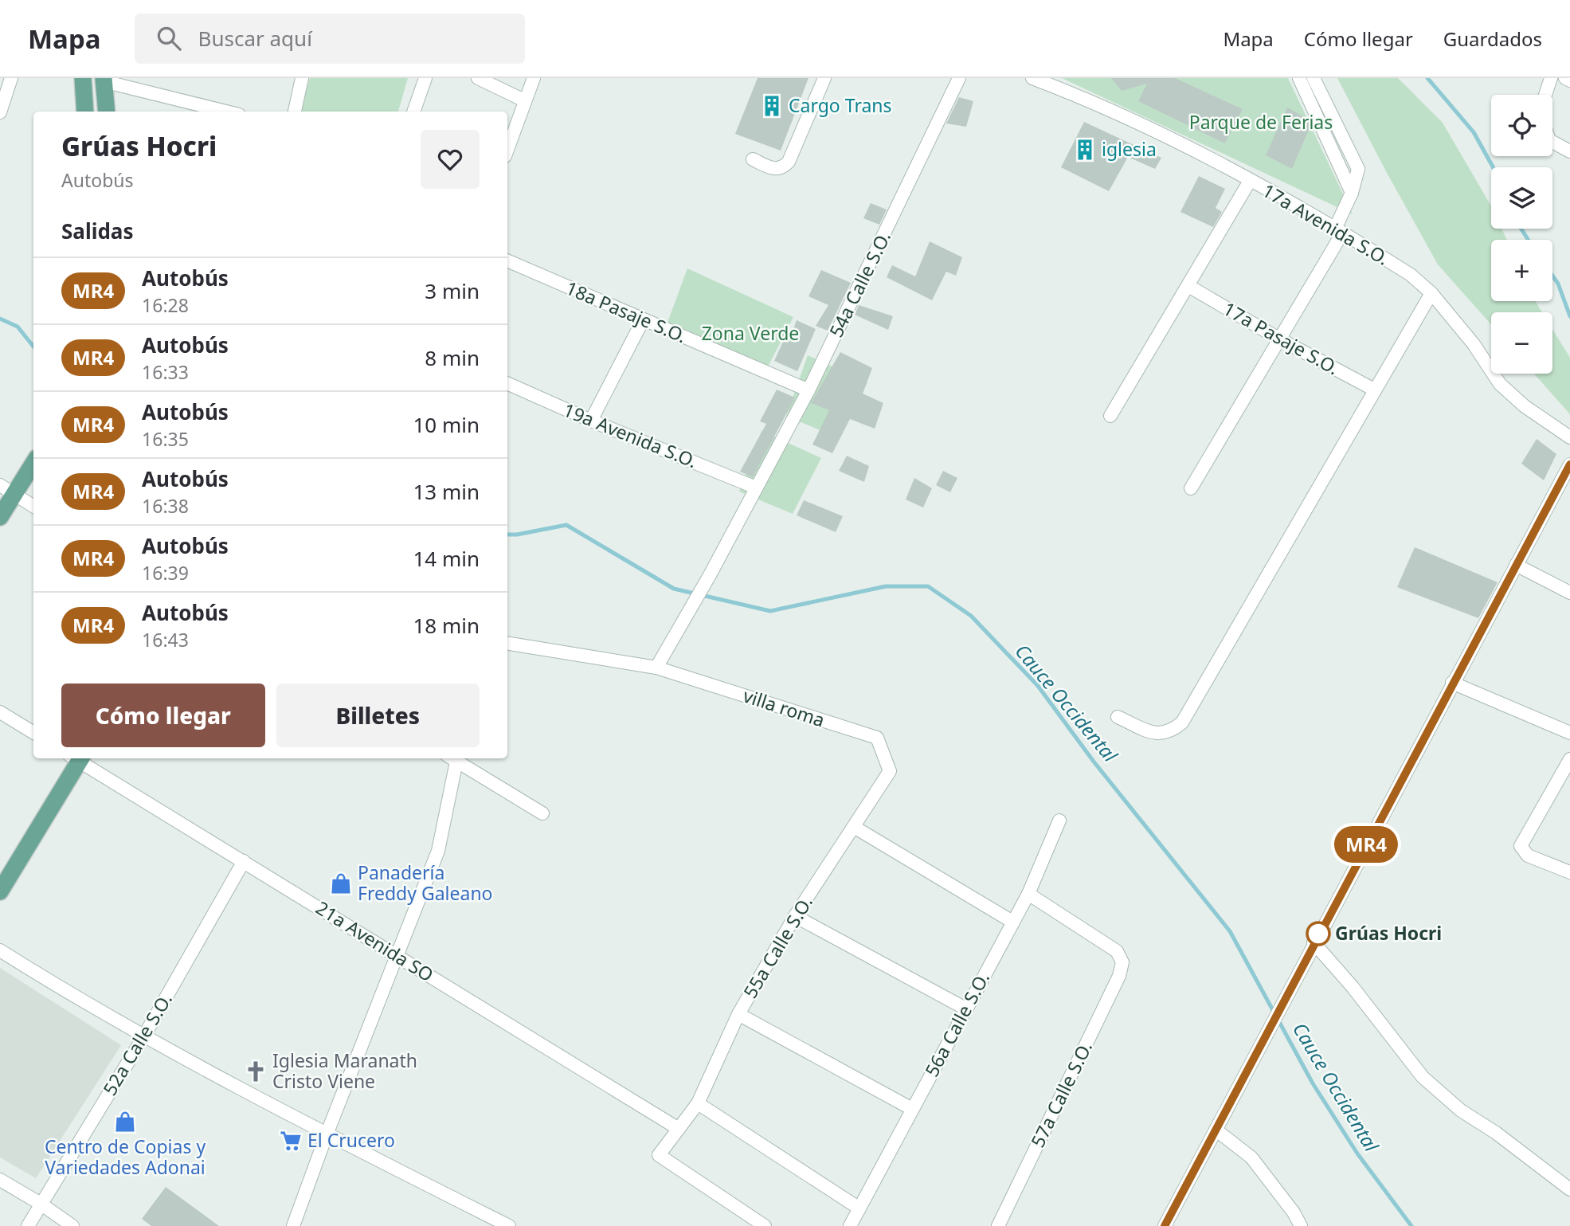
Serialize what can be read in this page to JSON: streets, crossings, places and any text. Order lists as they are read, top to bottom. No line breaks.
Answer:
{"streets":{"street":["17a Avenida S.O.","54a Calle S.O.","18a Pasaje S.O.","17a Pasaje S.O.","19a Avenida S.O.","villa roma","21a Avenida SO","55a Calle S.O.","56a Calle S.O.","52a Calle S.O.","57a Calle S.O."]},"crossings":[["54a Calle S.O.","18a Pasaje S.O."],["54a Calle S.O.","19a Avenida S.O."],["villa roma","55a Calle S.O."],["21a Avenida SO","55a Calle S.O."],["21a Avenida SO","52a Calle S.O."],["56a Calle S.O.","57a Calle S.O."]],"water":["Cauce Occidental"],"parks":["Parque de Ferias","Zona Verde"],"places":{"building":["Cargo Trans","iglesia"],"shop":["Panadería Freddy Galeano","Centro de Copias y Variedades Adonai"],"other":["Grúas Hocri"],"church":["Iglesia Maranath Cristo Viene"],"supermarket":["El Crucero"]},"lines":["bus line MR4"],"page":{"header":"Mapa","search":"Buscar aquí","nav":["Mapa","Cómo llegar","Guardados"],"on_map":"MR4","map_buttons":["+","−"],"heading":[["Grúas Hocri","Autobús"],"Salidas"],"list":[{"mark":"MR4","name":"Autobús","note":"16:28","value":"3 min"},{"mark":"MR4","name":"Autobús","note":"16:33","value":"8 min"},{"mark":"MR4","name":"Autobús","note":"16:35","value":"10 min"},{"mark":"MR4","name":"Autobús","note":"16:38","value":"13 min"},{"mark":"MR4","name":"Autobús","note":"16:39","value":"14 min"},{"mark":"MR4","name":"Autobús","note":"16:43","value":"18 min"}],"buttons":["Cómo llegar","Billetes"]}}
